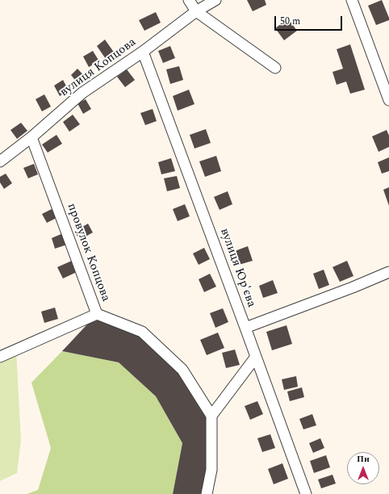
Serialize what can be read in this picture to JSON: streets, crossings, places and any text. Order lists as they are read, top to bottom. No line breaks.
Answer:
{"streets":{"street":["вулиця Копцова","провулок Копцова","вулиця Юр'єва"]},"crossings":[["вулиця Копцова","провулок Копцова"],["вулиця Копцова","вулиця Юр'єва"]],"scale_bar":"50 m","north":"top"}
